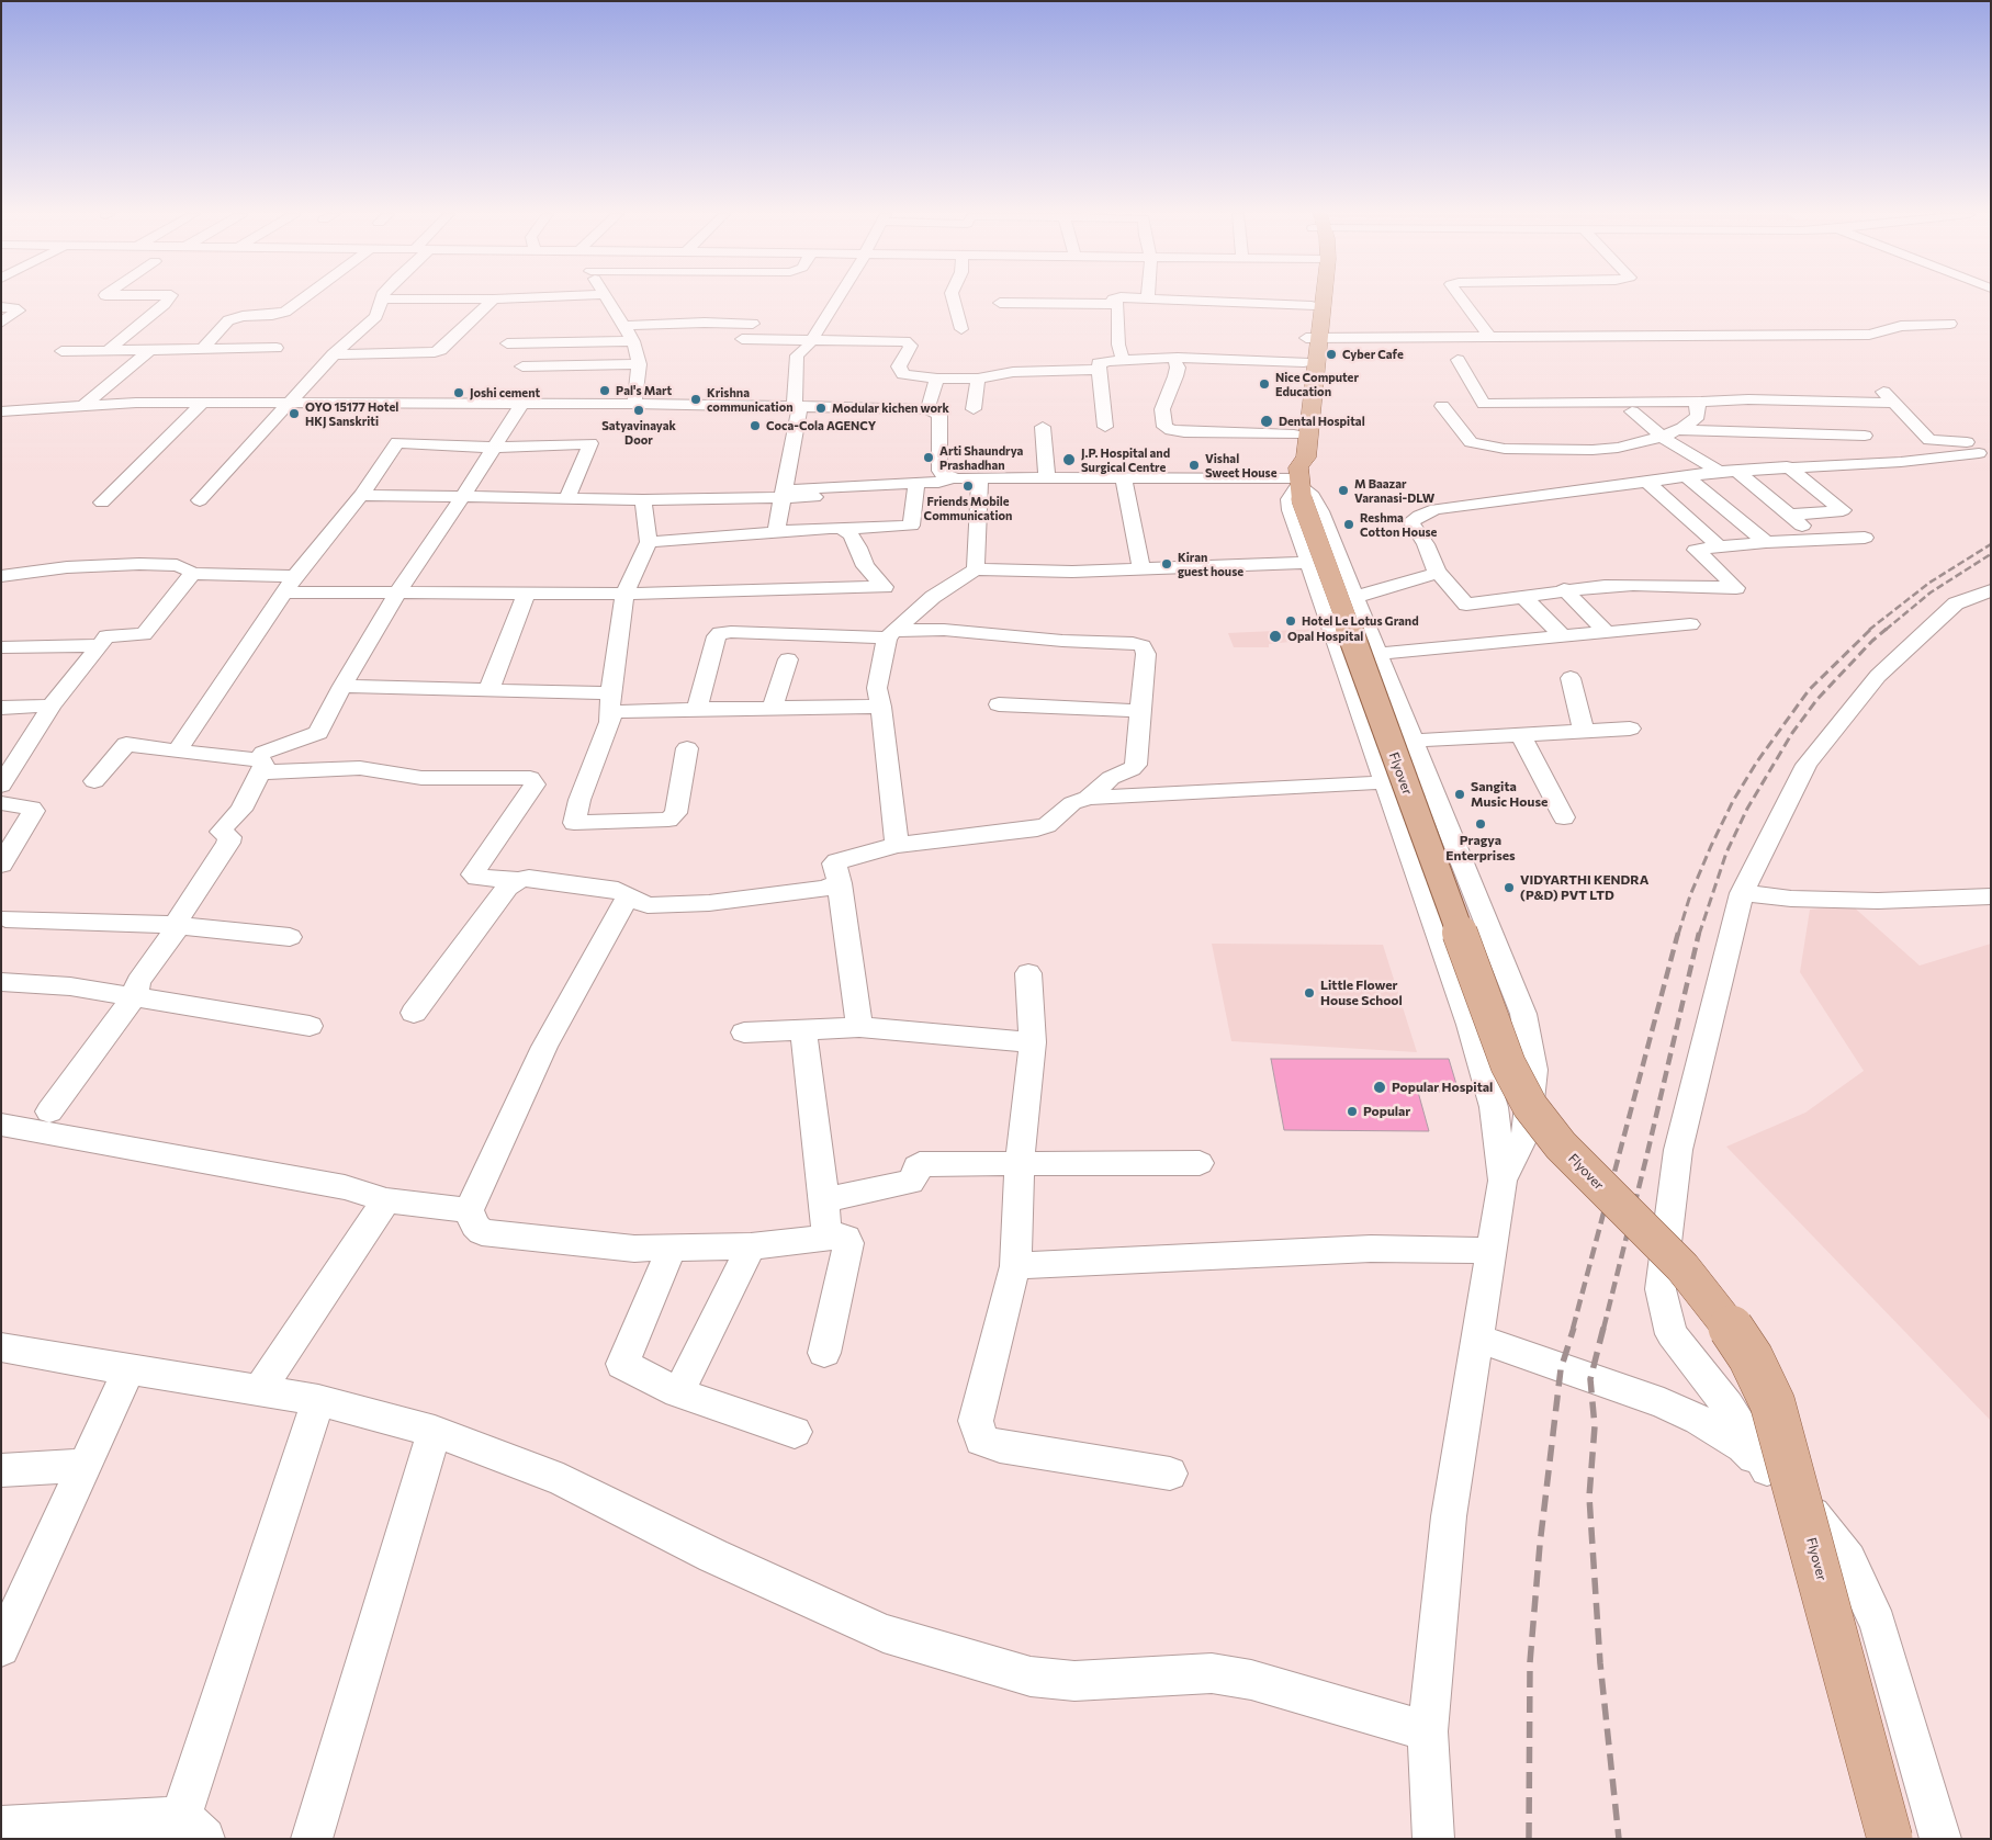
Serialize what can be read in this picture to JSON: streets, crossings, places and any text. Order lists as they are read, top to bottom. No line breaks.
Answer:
{"streets":{"main road":["Flyover"]},"places":["Cyber Cafe","Nice Computer Education","Pal's Mart","Joshi cement","Krishna communication","Modular kichen work","Satyavinayak Door","OYO 15177 Hotel HKJ Sanskriti","Dental Hospital","Coca-Cola AGENCY","Arti Shaundrya Prashadhan","J.P. Hospital and Surgical Centre","Vishal Sweet House","Friends Mobile Communication","M Baazar Varanasi-DLW","Reshma Cotton House","Kiran guest house","Hotel Le Lotus Grand","Opal Hospital","Sangita Music House","Pragya Enterprises","VIDYARTHI KENDRA (P&D) PVT LTD","Little Flower House School","Popular Hospital","Popular"]}
